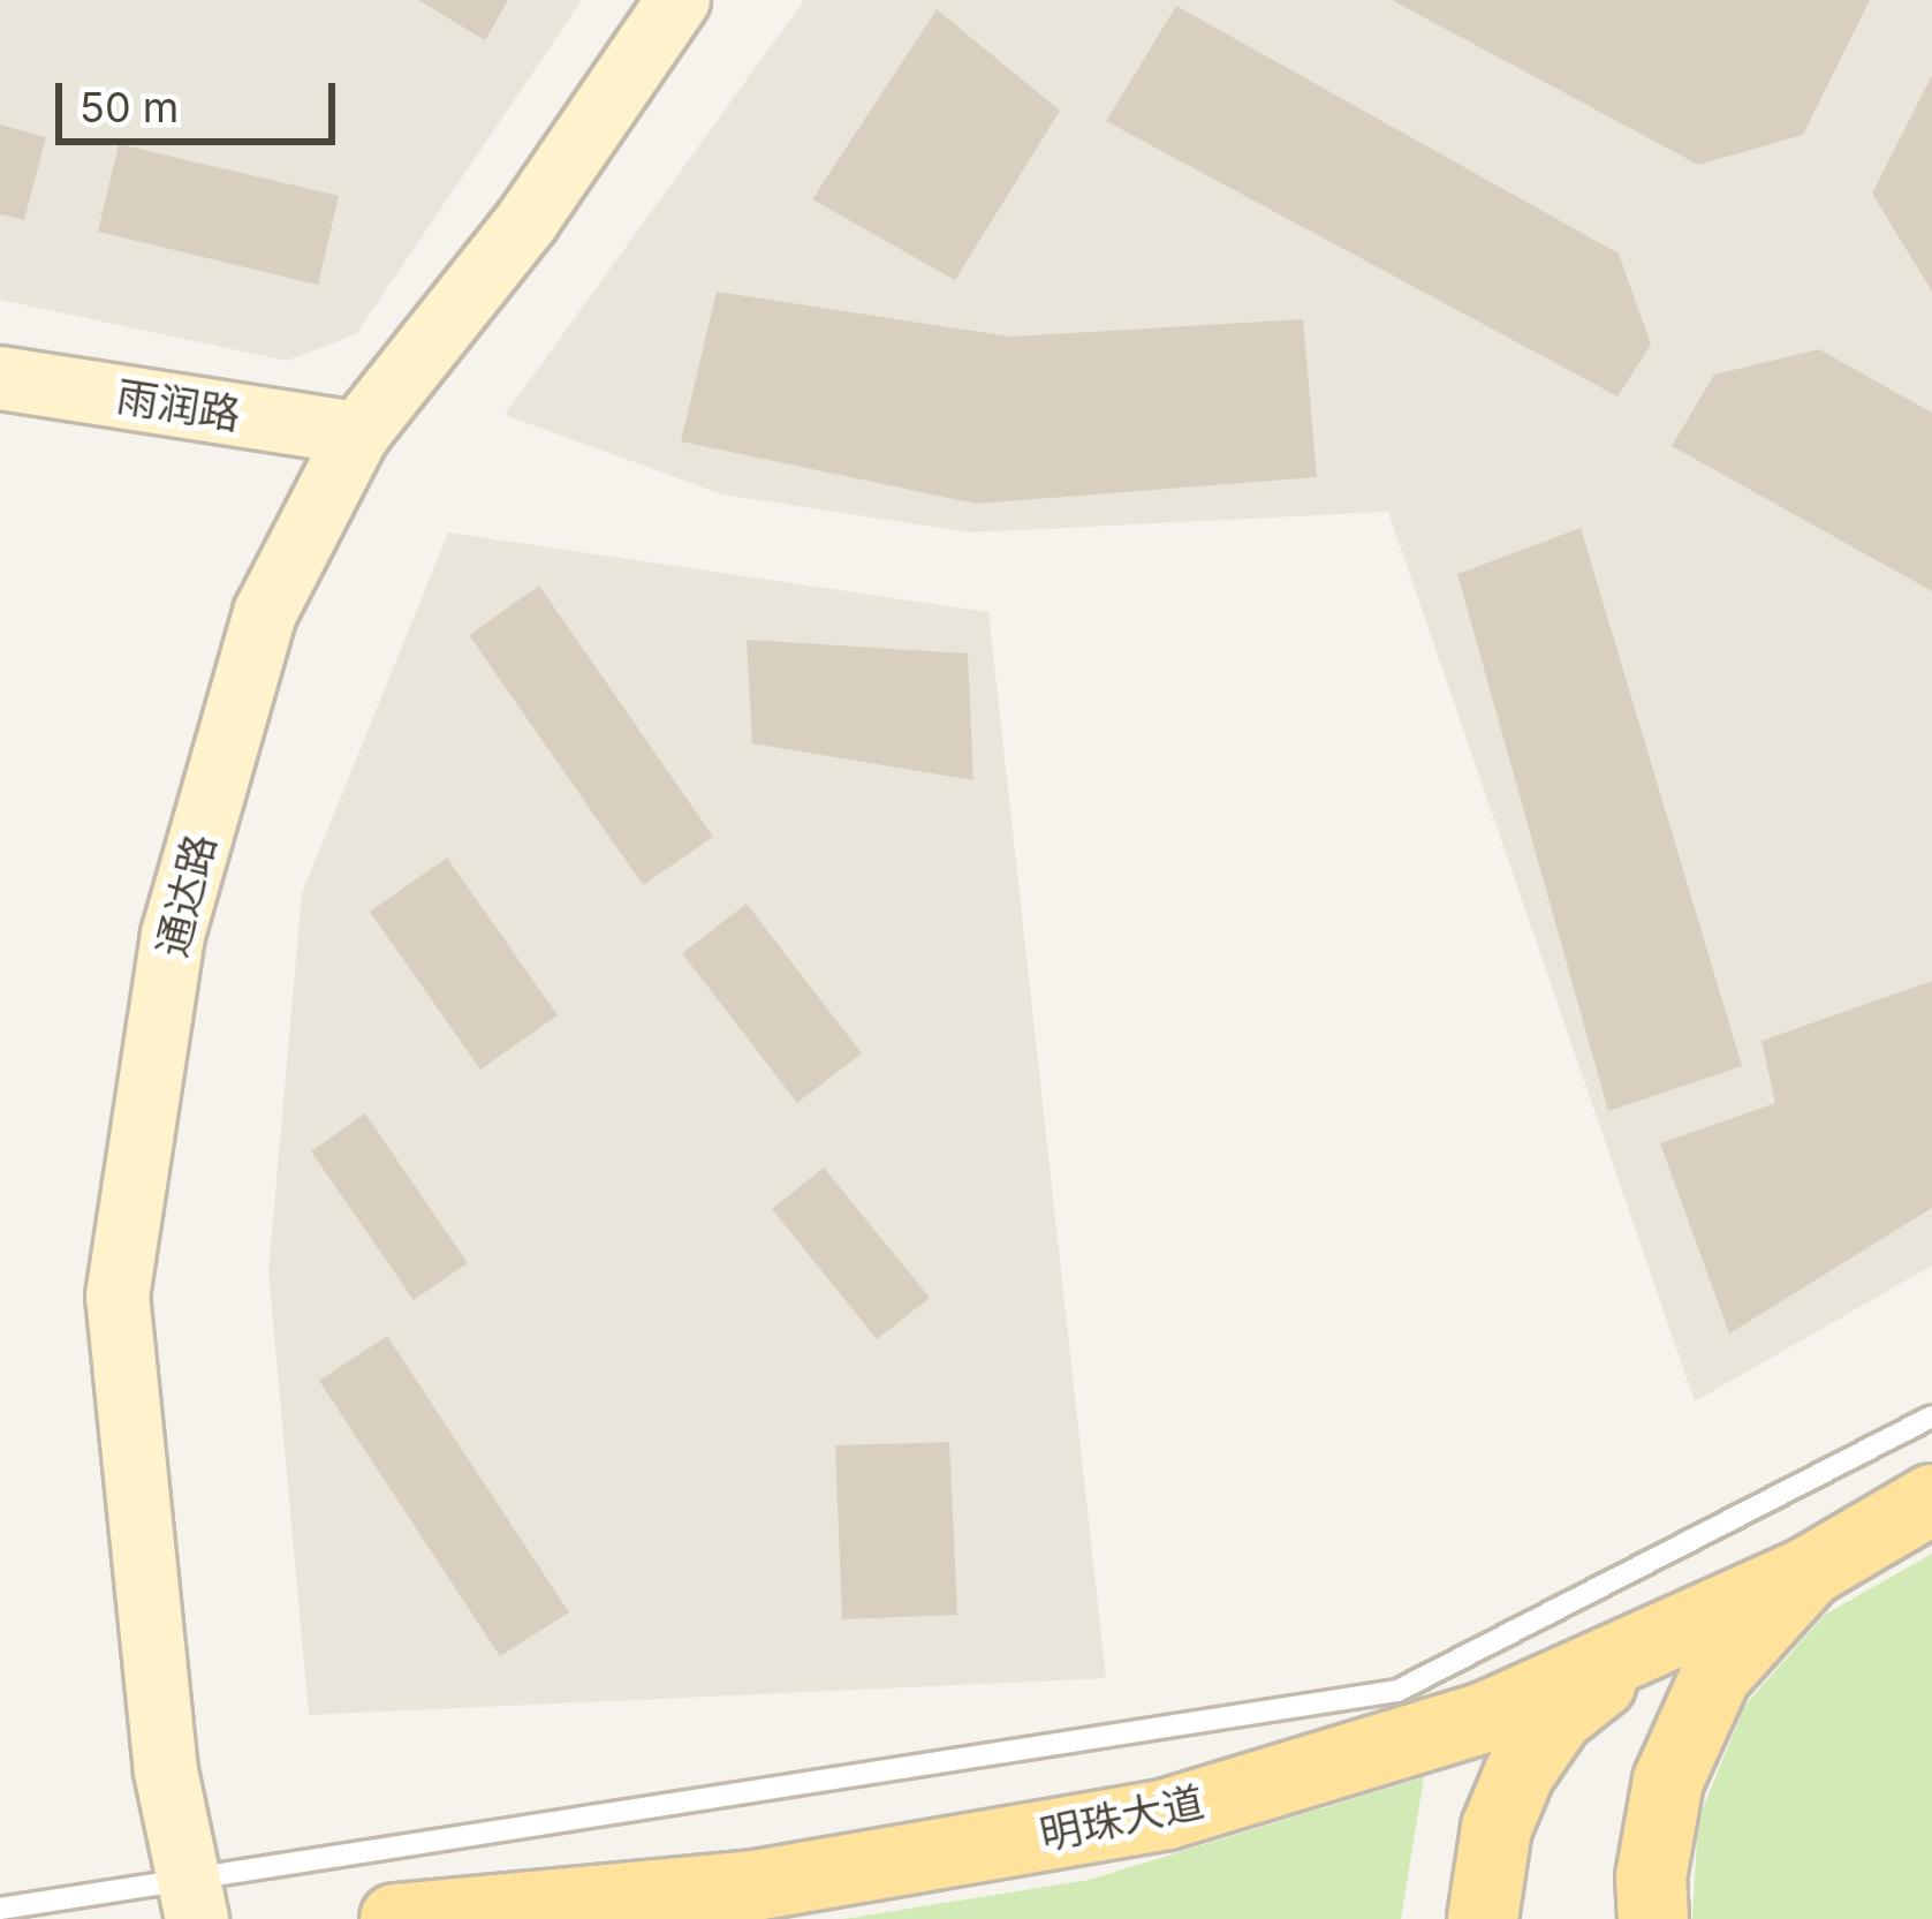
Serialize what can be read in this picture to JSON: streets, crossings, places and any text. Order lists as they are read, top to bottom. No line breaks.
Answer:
{"streets":{"main road":["雨润路","通达路","明珠大道"]},"crossings":[["雨润路","通达路"]],"scale_bar":"50 m"}
